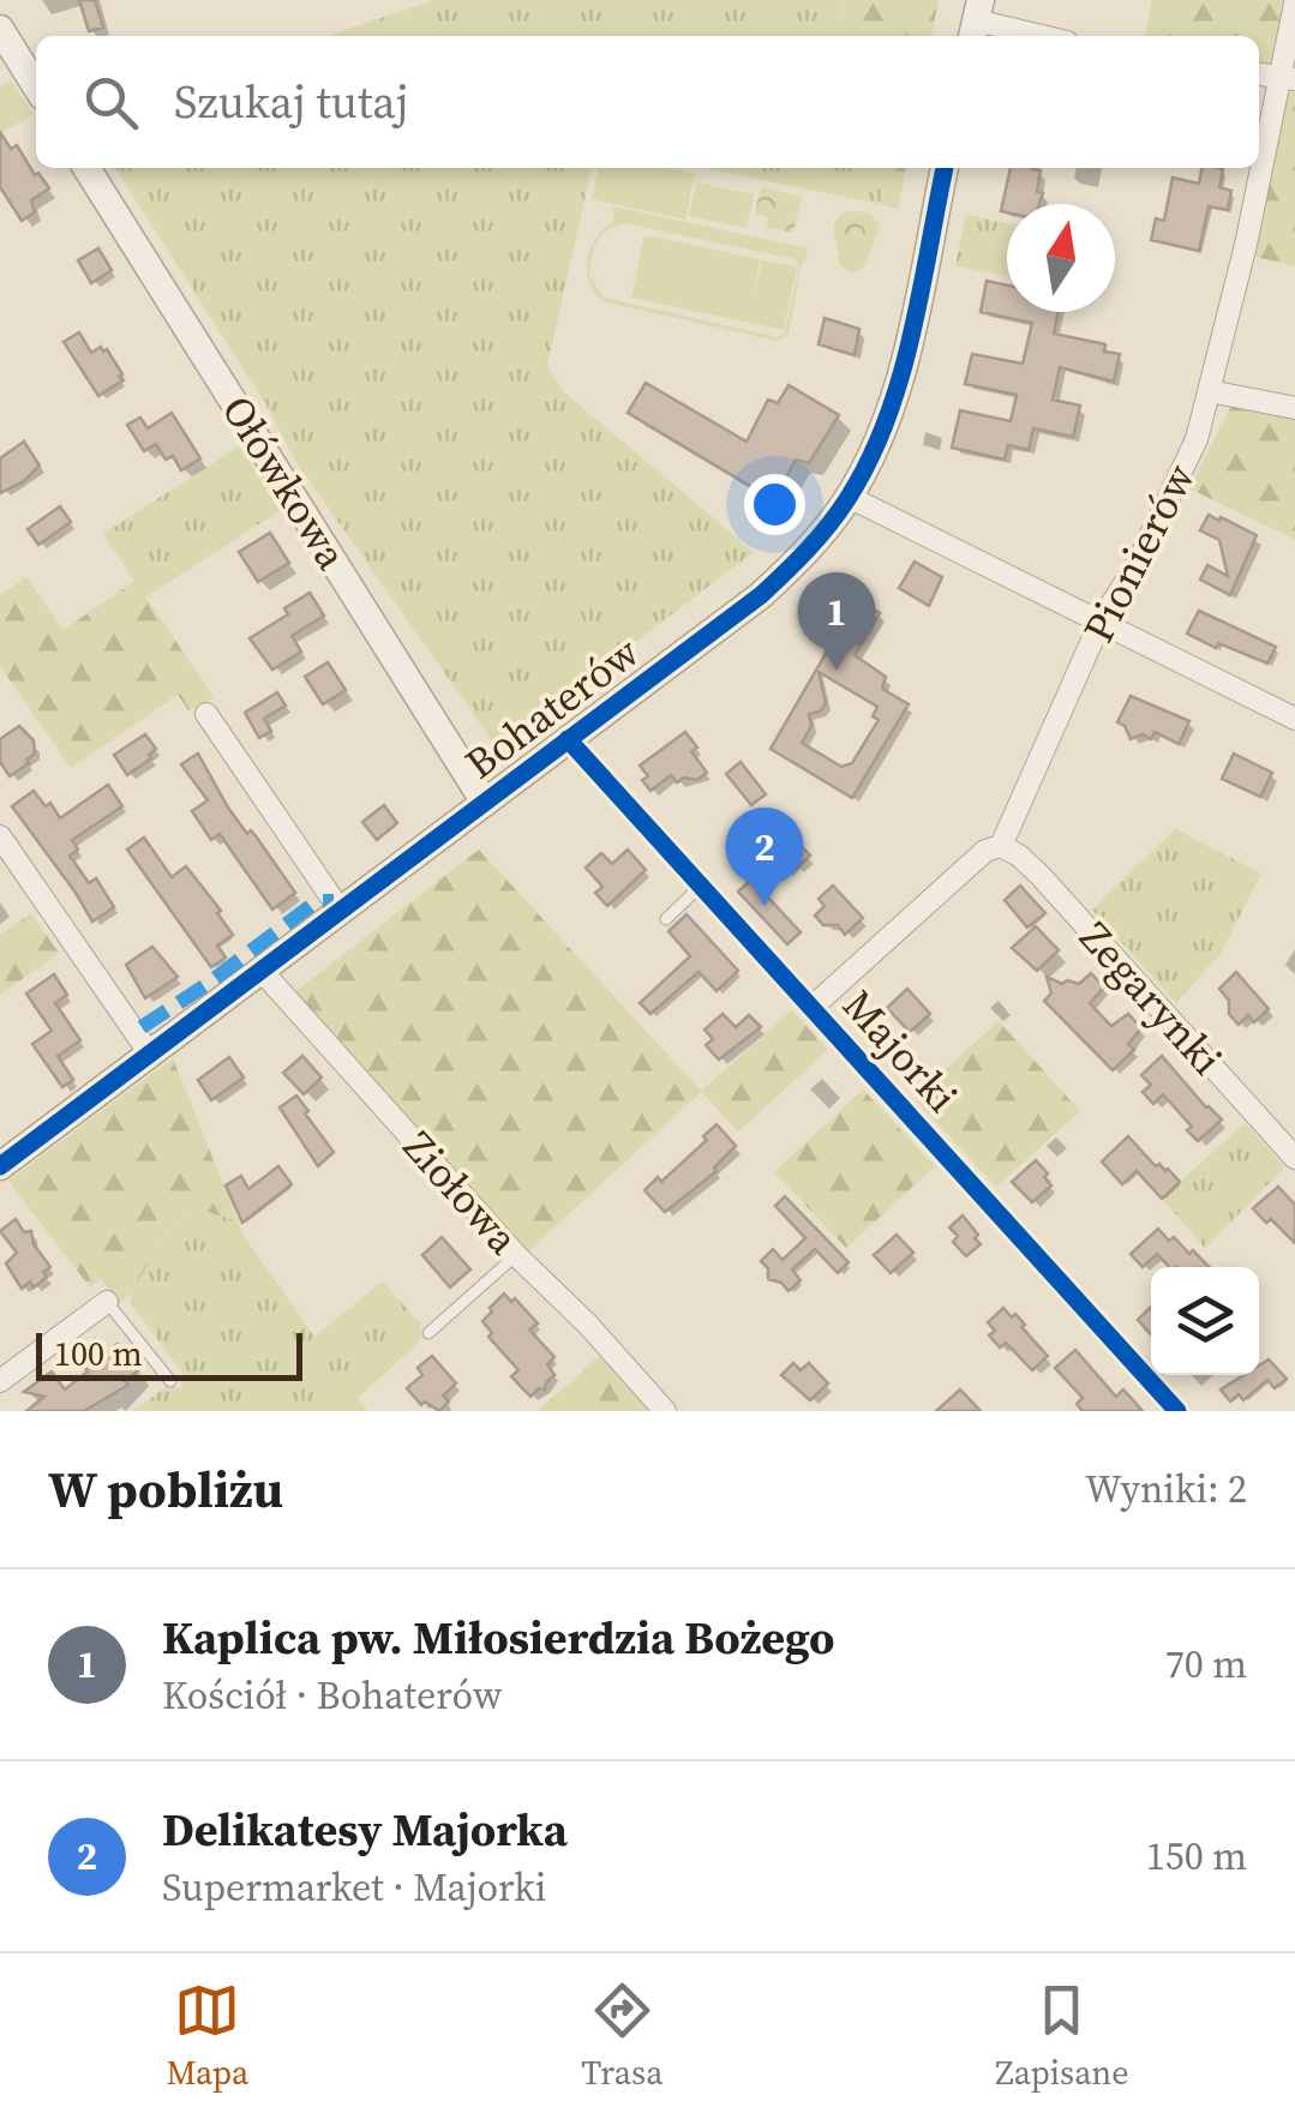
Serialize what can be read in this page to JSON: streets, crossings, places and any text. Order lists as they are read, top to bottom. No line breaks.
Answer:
{"streets":{"street":["Ołówkowa","Pionierów","Bohaterów","Zegarynki","Majorki","Ziołowa"]},"crossings":[["Ołówkowa","Bohaterów"],["Pionierów","Zegarynki"],["Bohaterów","Majorki"],["Bohaterów","Ziołowa"]],"scale_bar":"100 m","north":"top","page":{"search":"Szukaj tutaj","pins":["1","2"],"scale":"100 m","heading":["W pobliżu","Wyniki: 2"],"list":[{"mark":"1","name":"Kaplica pw. Miłosierdzia Bożego","note":"Kościół · Bohaterów","value":"70 m"},{"mark":"2","name":"Delikatesy Majorka","note":"Supermarket · Majorki","value":"150 m"}],"nav":["Mapa","Trasa","Zapisane"]}}
